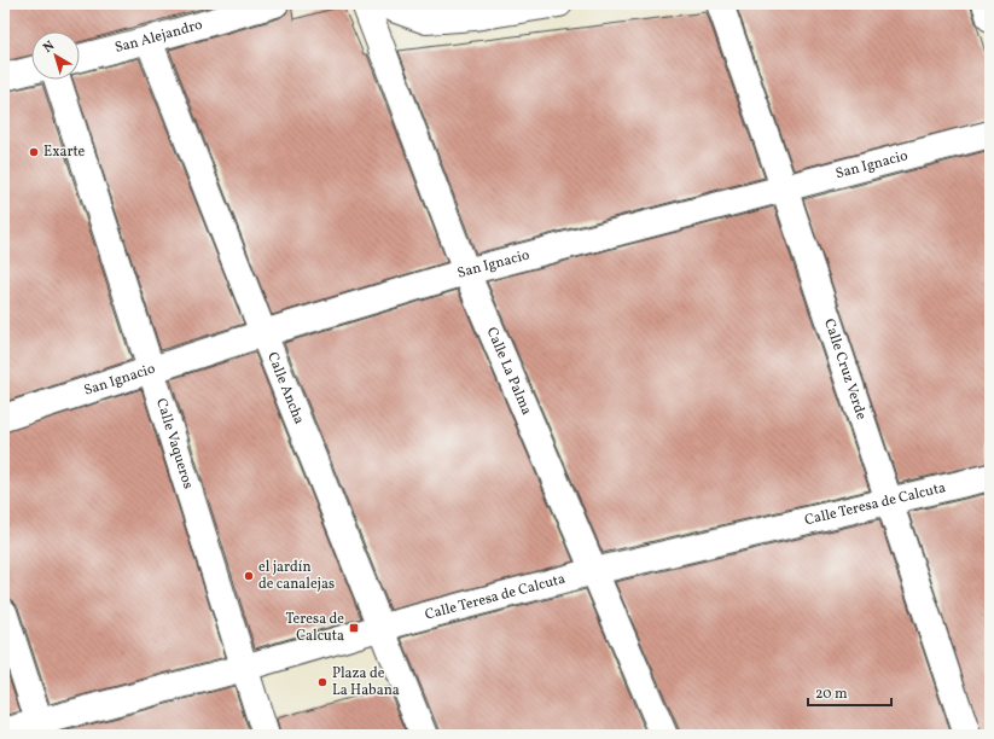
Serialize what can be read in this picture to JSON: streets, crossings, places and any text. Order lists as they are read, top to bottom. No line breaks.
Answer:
{"streets":{"street":["San Alejandro","San Ignacio","Calle Cruz Verde","Calle La Palma","Calle Ancha","Calle Vaqueros","Calle Teresa de Calcuta"]},"crossings":[["San Alejandro","Calle Ancha"],["San Ignacio","Calle Cruz Verde"],["San Ignacio","Calle La Palma"],["San Ignacio","Calle Ancha"],["San Ignacio","Calle Vaqueros"],["Calle Cruz Verde","Calle Teresa de Calcuta"],["Calle La Palma","Calle Teresa de Calcuta"],["Calle Ancha","Calle Teresa de Calcuta"],["Calle Vaqueros","Calle Teresa de Calcuta"]],"places":{"other":["Exarte","el jardín de canalejas","Plaza de La Habana"],"transit":["Teresa de Calcuta"]},"scale_bar":"20 m","north":"top left"}
